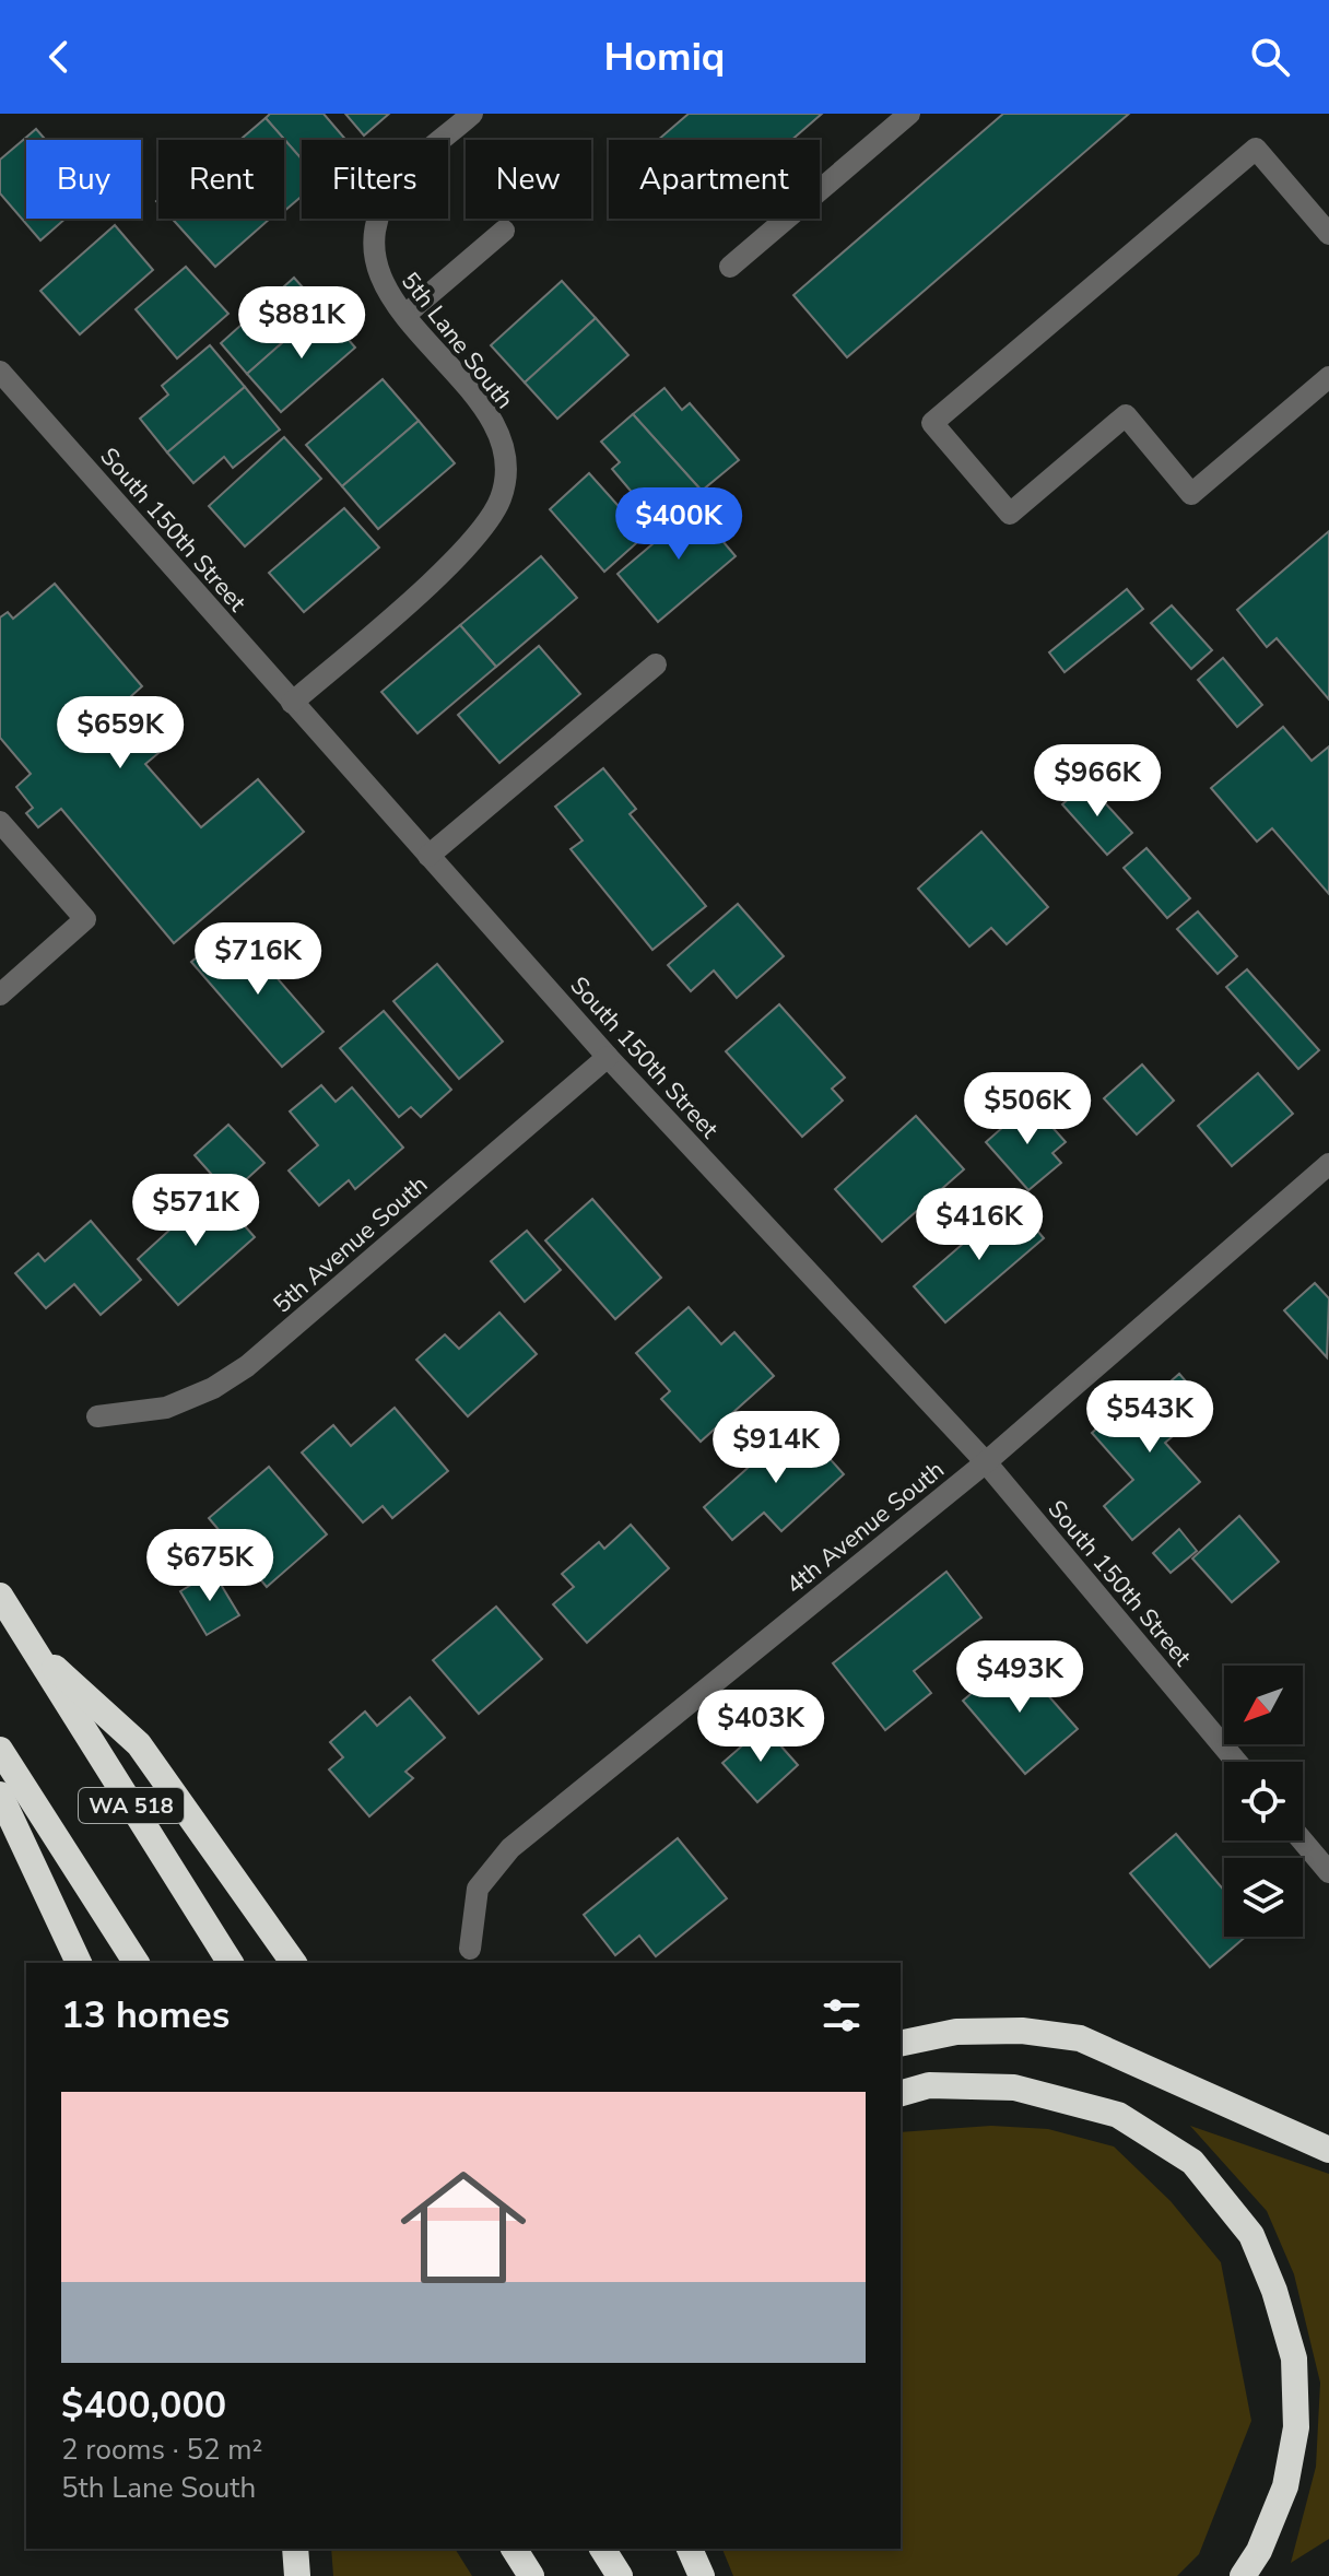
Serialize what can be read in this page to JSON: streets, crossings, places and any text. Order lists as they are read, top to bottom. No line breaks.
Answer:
{"streets":{"highway":["WA 518"],"street":["5th Lane South","South 150th Street","5th Avenue South","4th Avenue South"]},"crossings":[["5th Lane South","South 150th Street"],["South 150th Street","5th Avenue South"],["South 150th Street","4th Avenue South"]],"north":"bottom left","page":{"header":"Homiq","chip":["Buy","Rent","Filters","New","Apartment"],"price":["$881K","$400K","$659K","$966K","$716K","$506K","$571K","$416K","$543K","$914K","$675K","$493K","$403K"],"heading":"13 homes","list":[{"name":"$400,000","note":"2 rooms · 52 m² · 5th Lane South"}]}}
